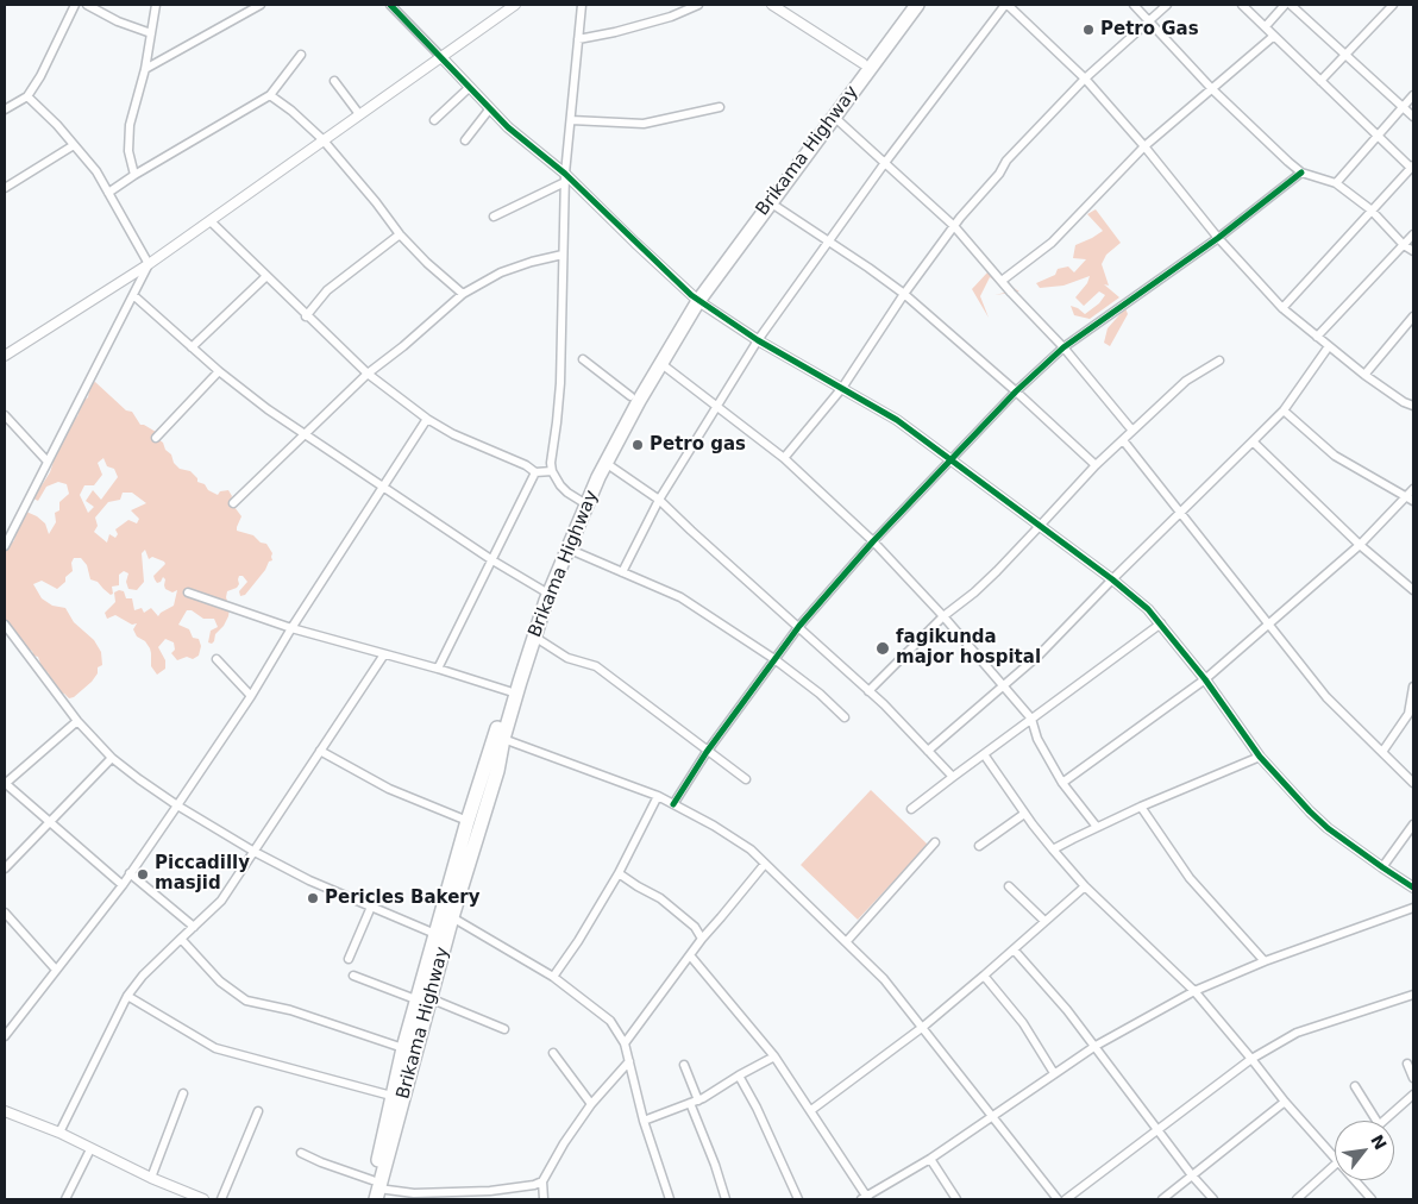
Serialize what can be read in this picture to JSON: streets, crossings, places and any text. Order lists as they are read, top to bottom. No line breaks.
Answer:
{"streets":{"highway":["Brikama Highway"]},"places":["Petro Gas","Petro gas","fagikunda major hospital","Piccadilly masjid","Pericles Bakery"],"north":"top right"}
